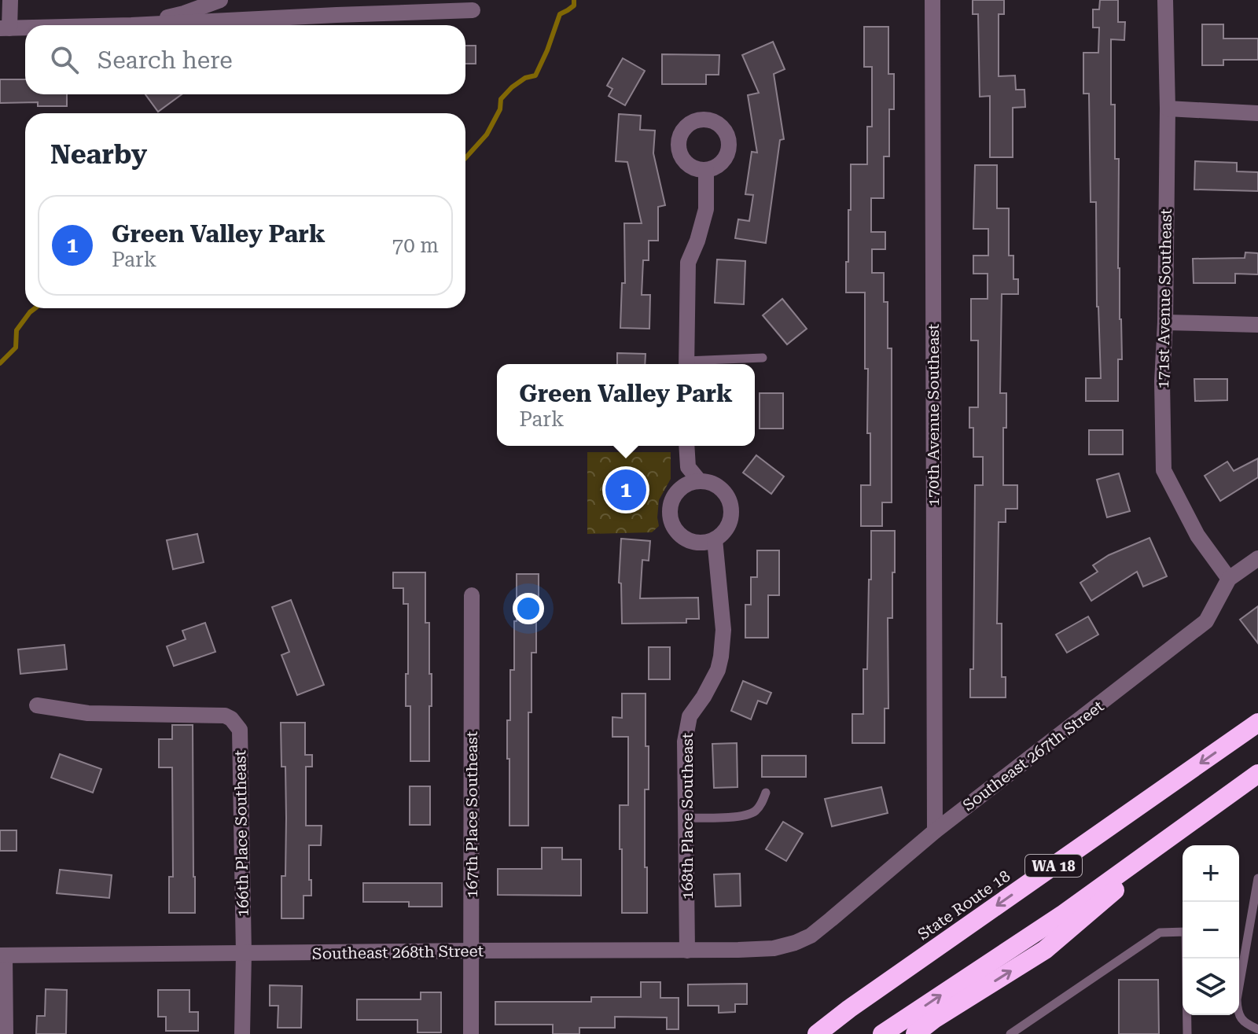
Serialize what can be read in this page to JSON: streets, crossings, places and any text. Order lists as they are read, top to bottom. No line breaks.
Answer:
{"streets":{"highway":["WA 18","State Route 18"],"street":["171st Avenue Southeast","170th Avenue Southeast","Southeast 267th Street","167th Place Southeast","168th Place Southeast","166th Place Southeast","Southeast 268th Street"]},"crossings":[["171st Avenue Southeast","Southeast 267th Street"],["170th Avenue Southeast","Southeast 267th Street"],["Southeast 267th Street","Southeast 268th Street"],["167th Place Southeast","Southeast 268th Street"],["168th Place Southeast","Southeast 268th Street"],["166th Place Southeast","Southeast 268th Street"]],"page":{"search":"Search here","heading":"Nearby","list":[{"mark":"1","name":"Green Valley Park","note":"Park","value":"70 m"}],"popup":["Green Valley Park","Park"],"pins":"1","map_buttons":["+","−"]}}
